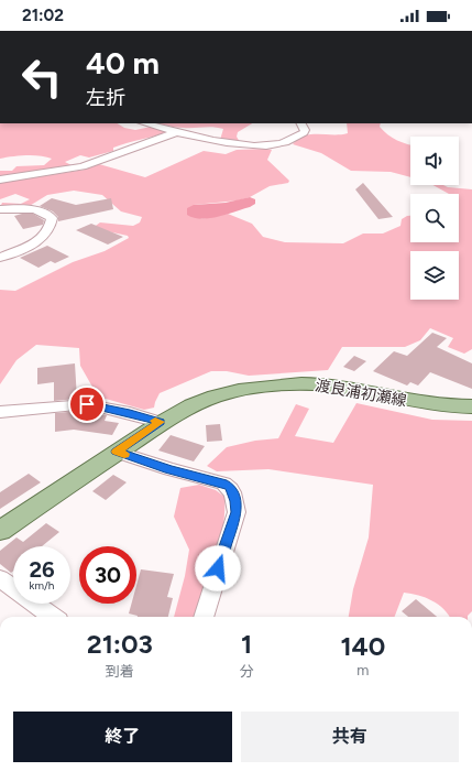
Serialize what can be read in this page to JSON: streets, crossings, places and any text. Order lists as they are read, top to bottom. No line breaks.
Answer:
{"streets":{"main road":["渡良浦初瀬線"]},"page":{"status":"21:02","turn":["40 m","左折"],"speed":"26 km/h","limit":"30","eta":["21:03","到着","1","分","140","m"],"buttons":["終了","共有"]}}
